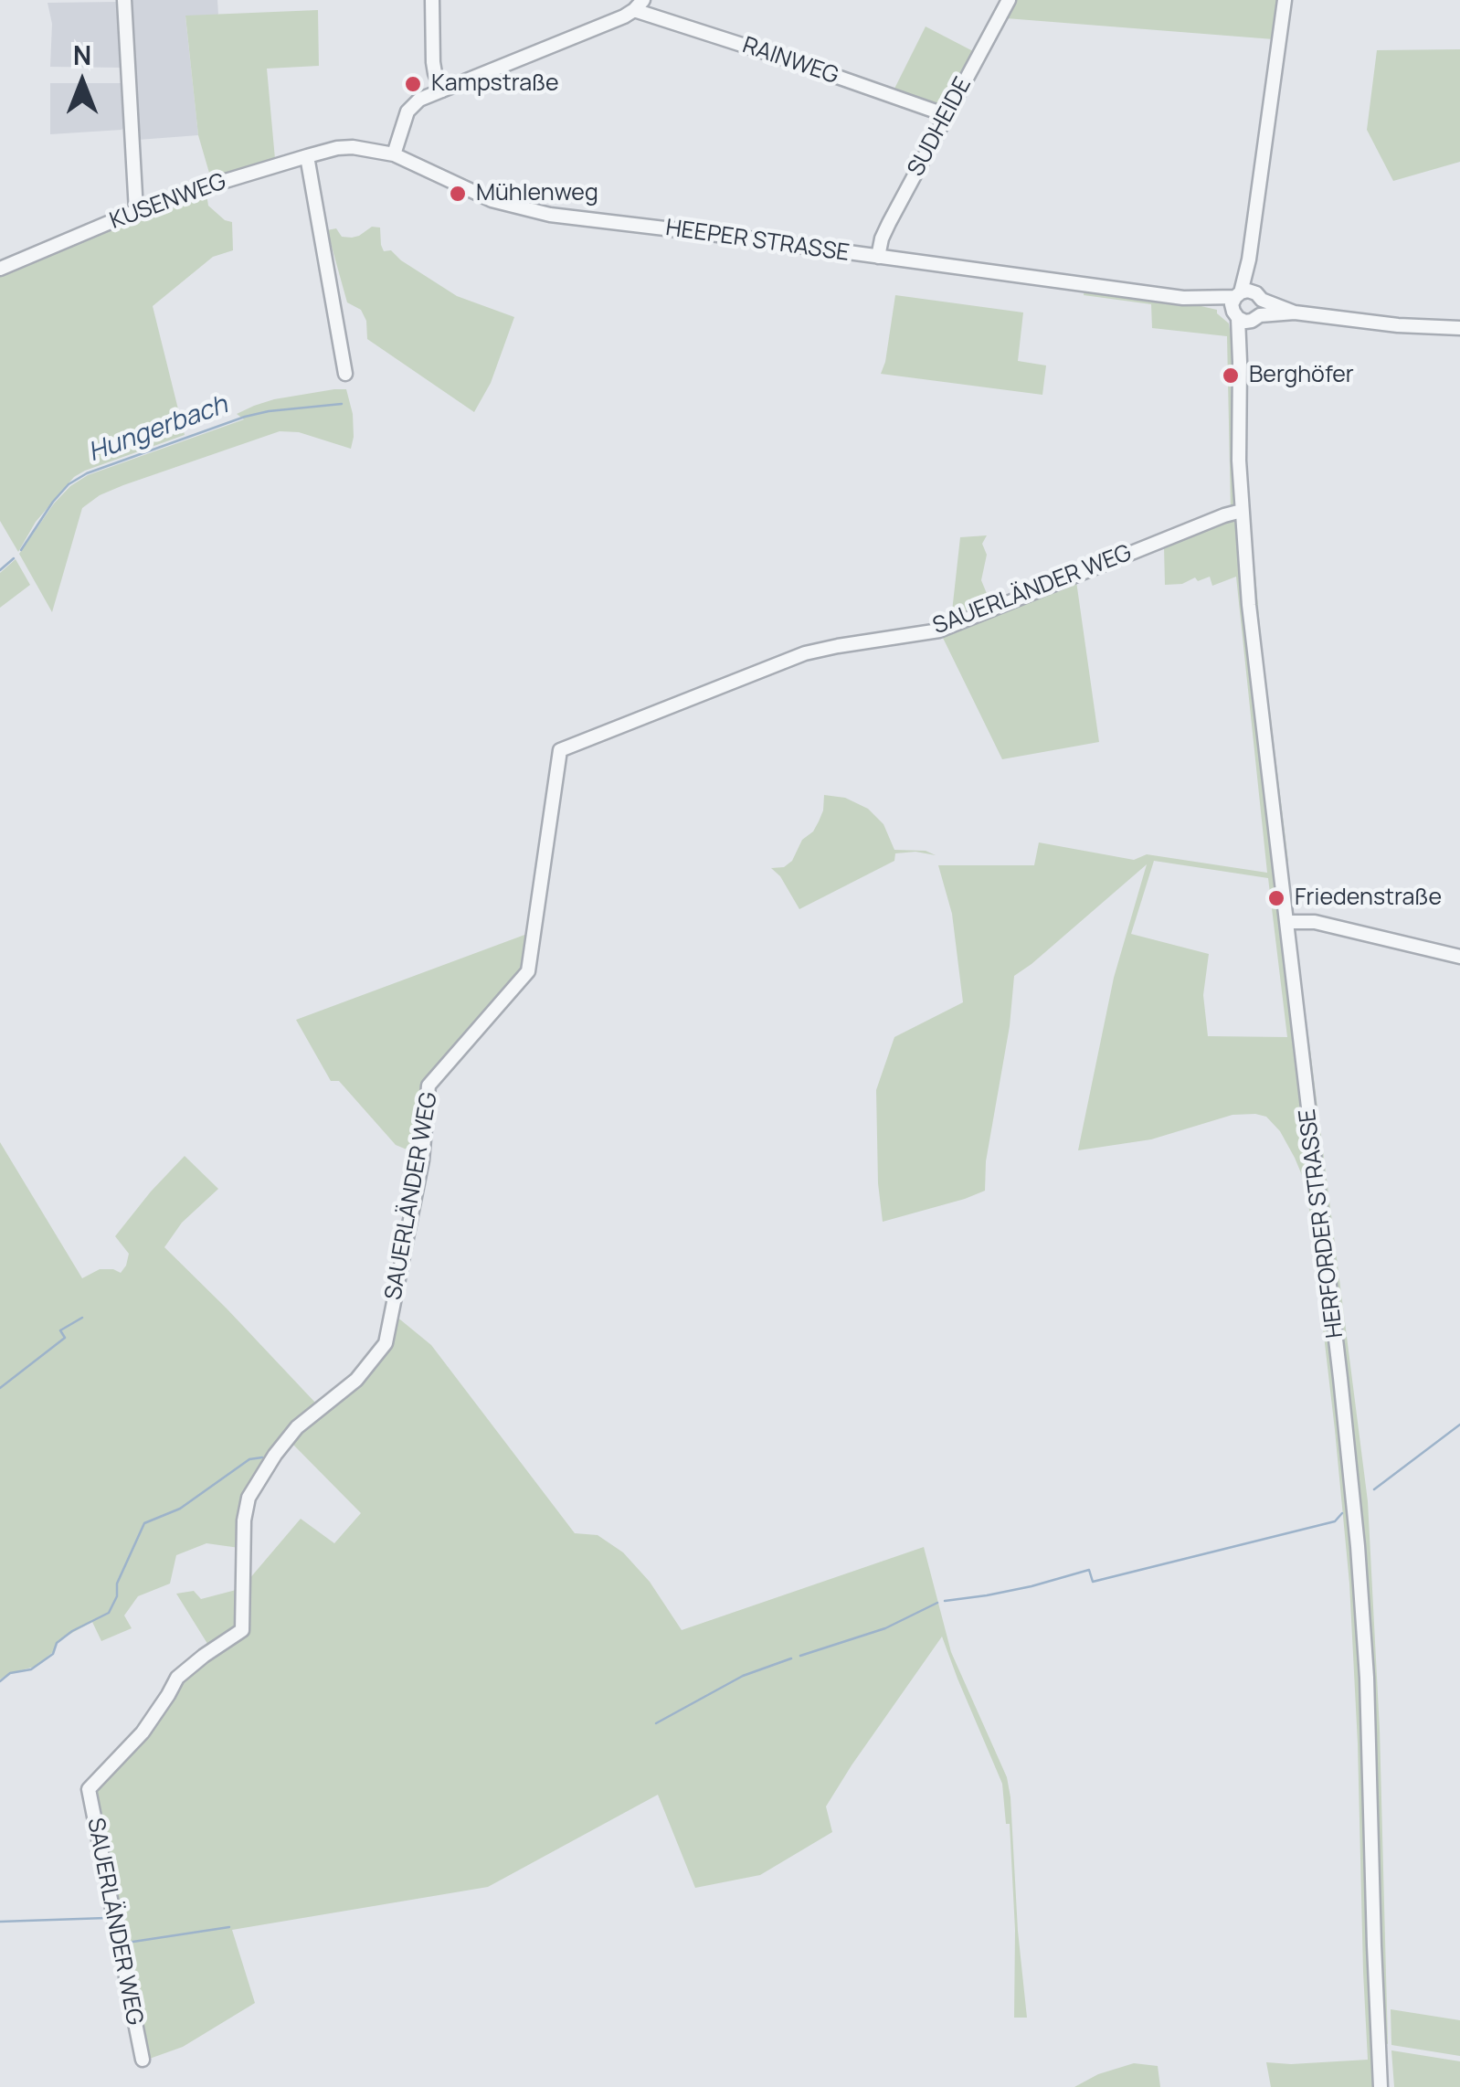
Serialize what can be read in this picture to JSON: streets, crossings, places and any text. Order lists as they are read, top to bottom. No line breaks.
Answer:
{"streets":{"street":["RAINWEG","SUDHEIDE","KUSENWEG","HEEPER STRASSE","SAUERLÄNDER WEG","HERFORDER STRASSE"]},"crossings":[["RAINWEG","SUDHEIDE"],["SUDHEIDE","HEEPER STRASSE"],["KUSENWEG","HEEPER STRASSE"],["HEEPER STRASSE","HERFORDER STRASSE"],["SAUERLÄNDER WEG","HERFORDER STRASSE"]],"water":["Hungerbach"],"places":["Kampstraße","Mühlenweg","Berghöfer","Friedenstraße"],"north":"top"}
